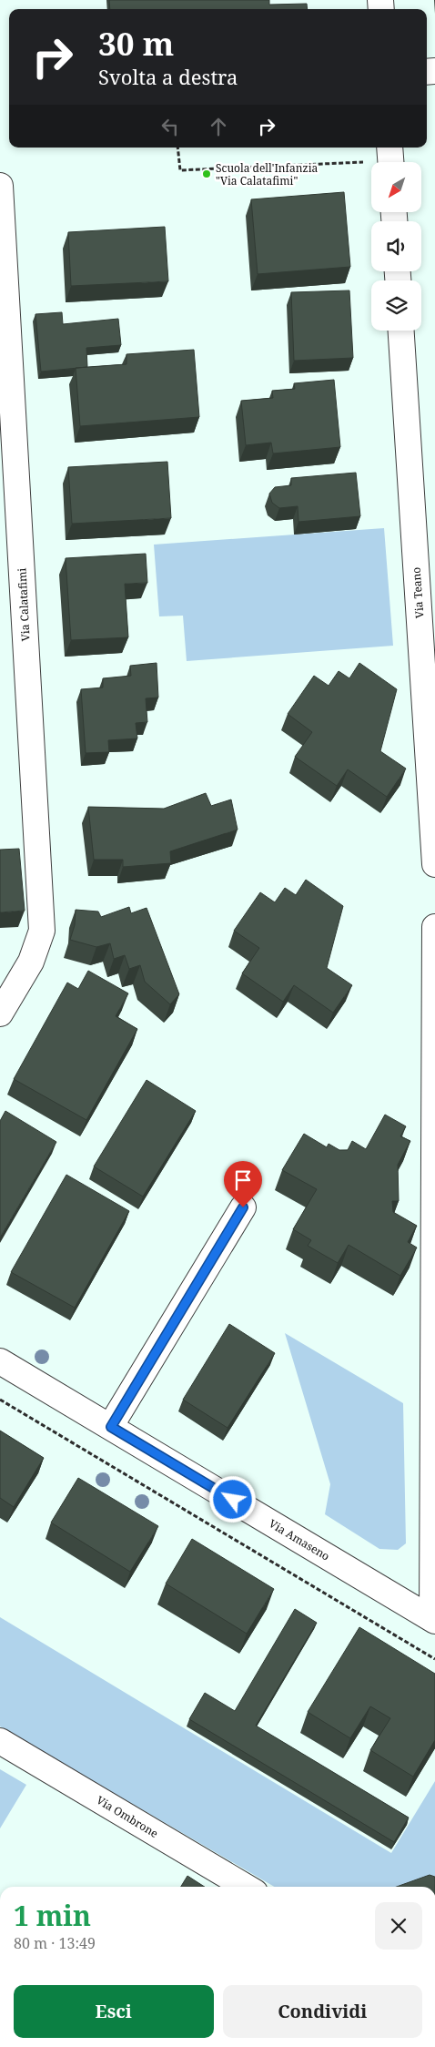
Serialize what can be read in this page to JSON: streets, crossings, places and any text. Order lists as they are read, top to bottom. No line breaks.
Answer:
{"streets":{"street":["Via Teano","Via Calatafimi","Via Amaseno","Via Ombrone"]},"places":["Scuola dell'Infanzia \"Via Calatafimi\""],"north":"bottom left","page":{"turn":["30 m","Svolta a destra"],"heading":["1 min","80 m · 13:49"],"buttons":["Esci","Condividi"]}}
